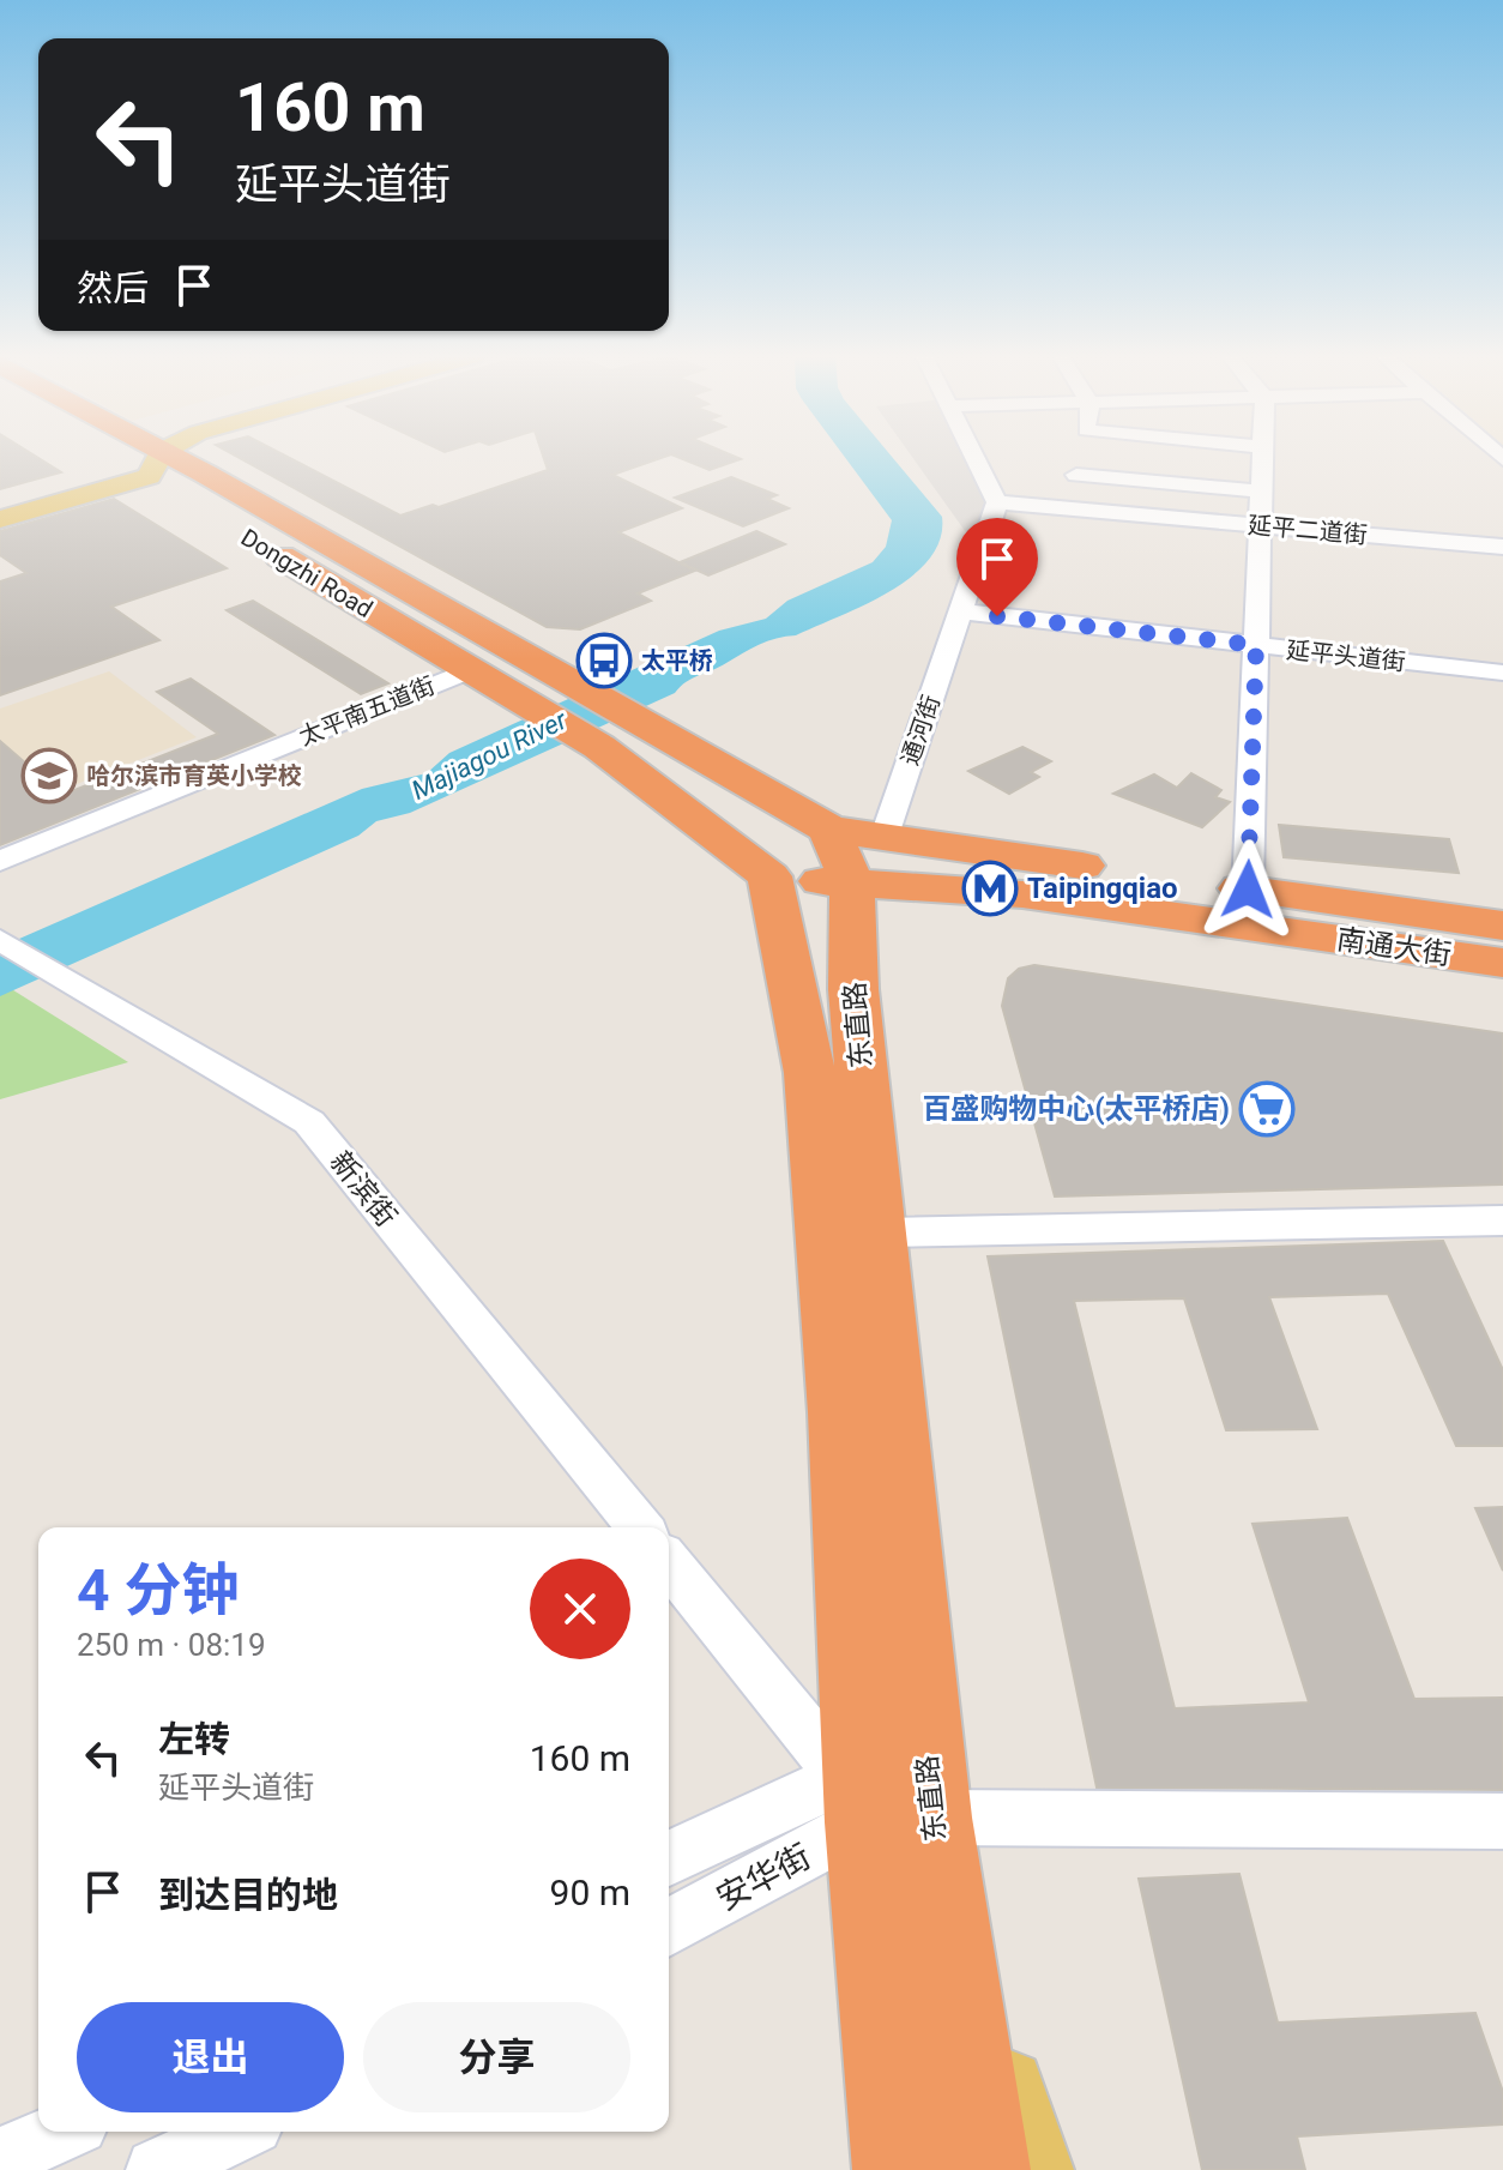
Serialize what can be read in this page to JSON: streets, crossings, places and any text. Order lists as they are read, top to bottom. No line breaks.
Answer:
{"streets":{"highway":["Dongzhi Road","南通大街","东直路"],"street":["延平二道街","延平头道街","太平南五道街","通河街","新滨街","安华街"]},"crossings":[["延平二道街","通河街"],["Dongzhi Road","太平南五道街"],["Dongzhi Road","南通大街"],["Dongzhi Road","东直路"],["延平头道街","通河街"],["通河街","南通大街"],["通河街","东直路"],["南通大街","东直路"],["东直路","安华街"]],"water":["Majiagou River"],"places":{"bus stop":["太平桥"],"school or university":["哈尔滨市育英小学校"],"metro station":["Taipingqiao"],"supermarket":["百盛购物中心(太平桥店)"]},"page":{"turn":["160 m","延平头道街"],"then":"然后","heading":["4 分钟","250 m · 08:19"],"list":[{"name":"左转","note":"延平头道街","value":"160 m"},{"name":"到达目的地","value":"90 m"}],"buttons":["退出","分享"]}}
